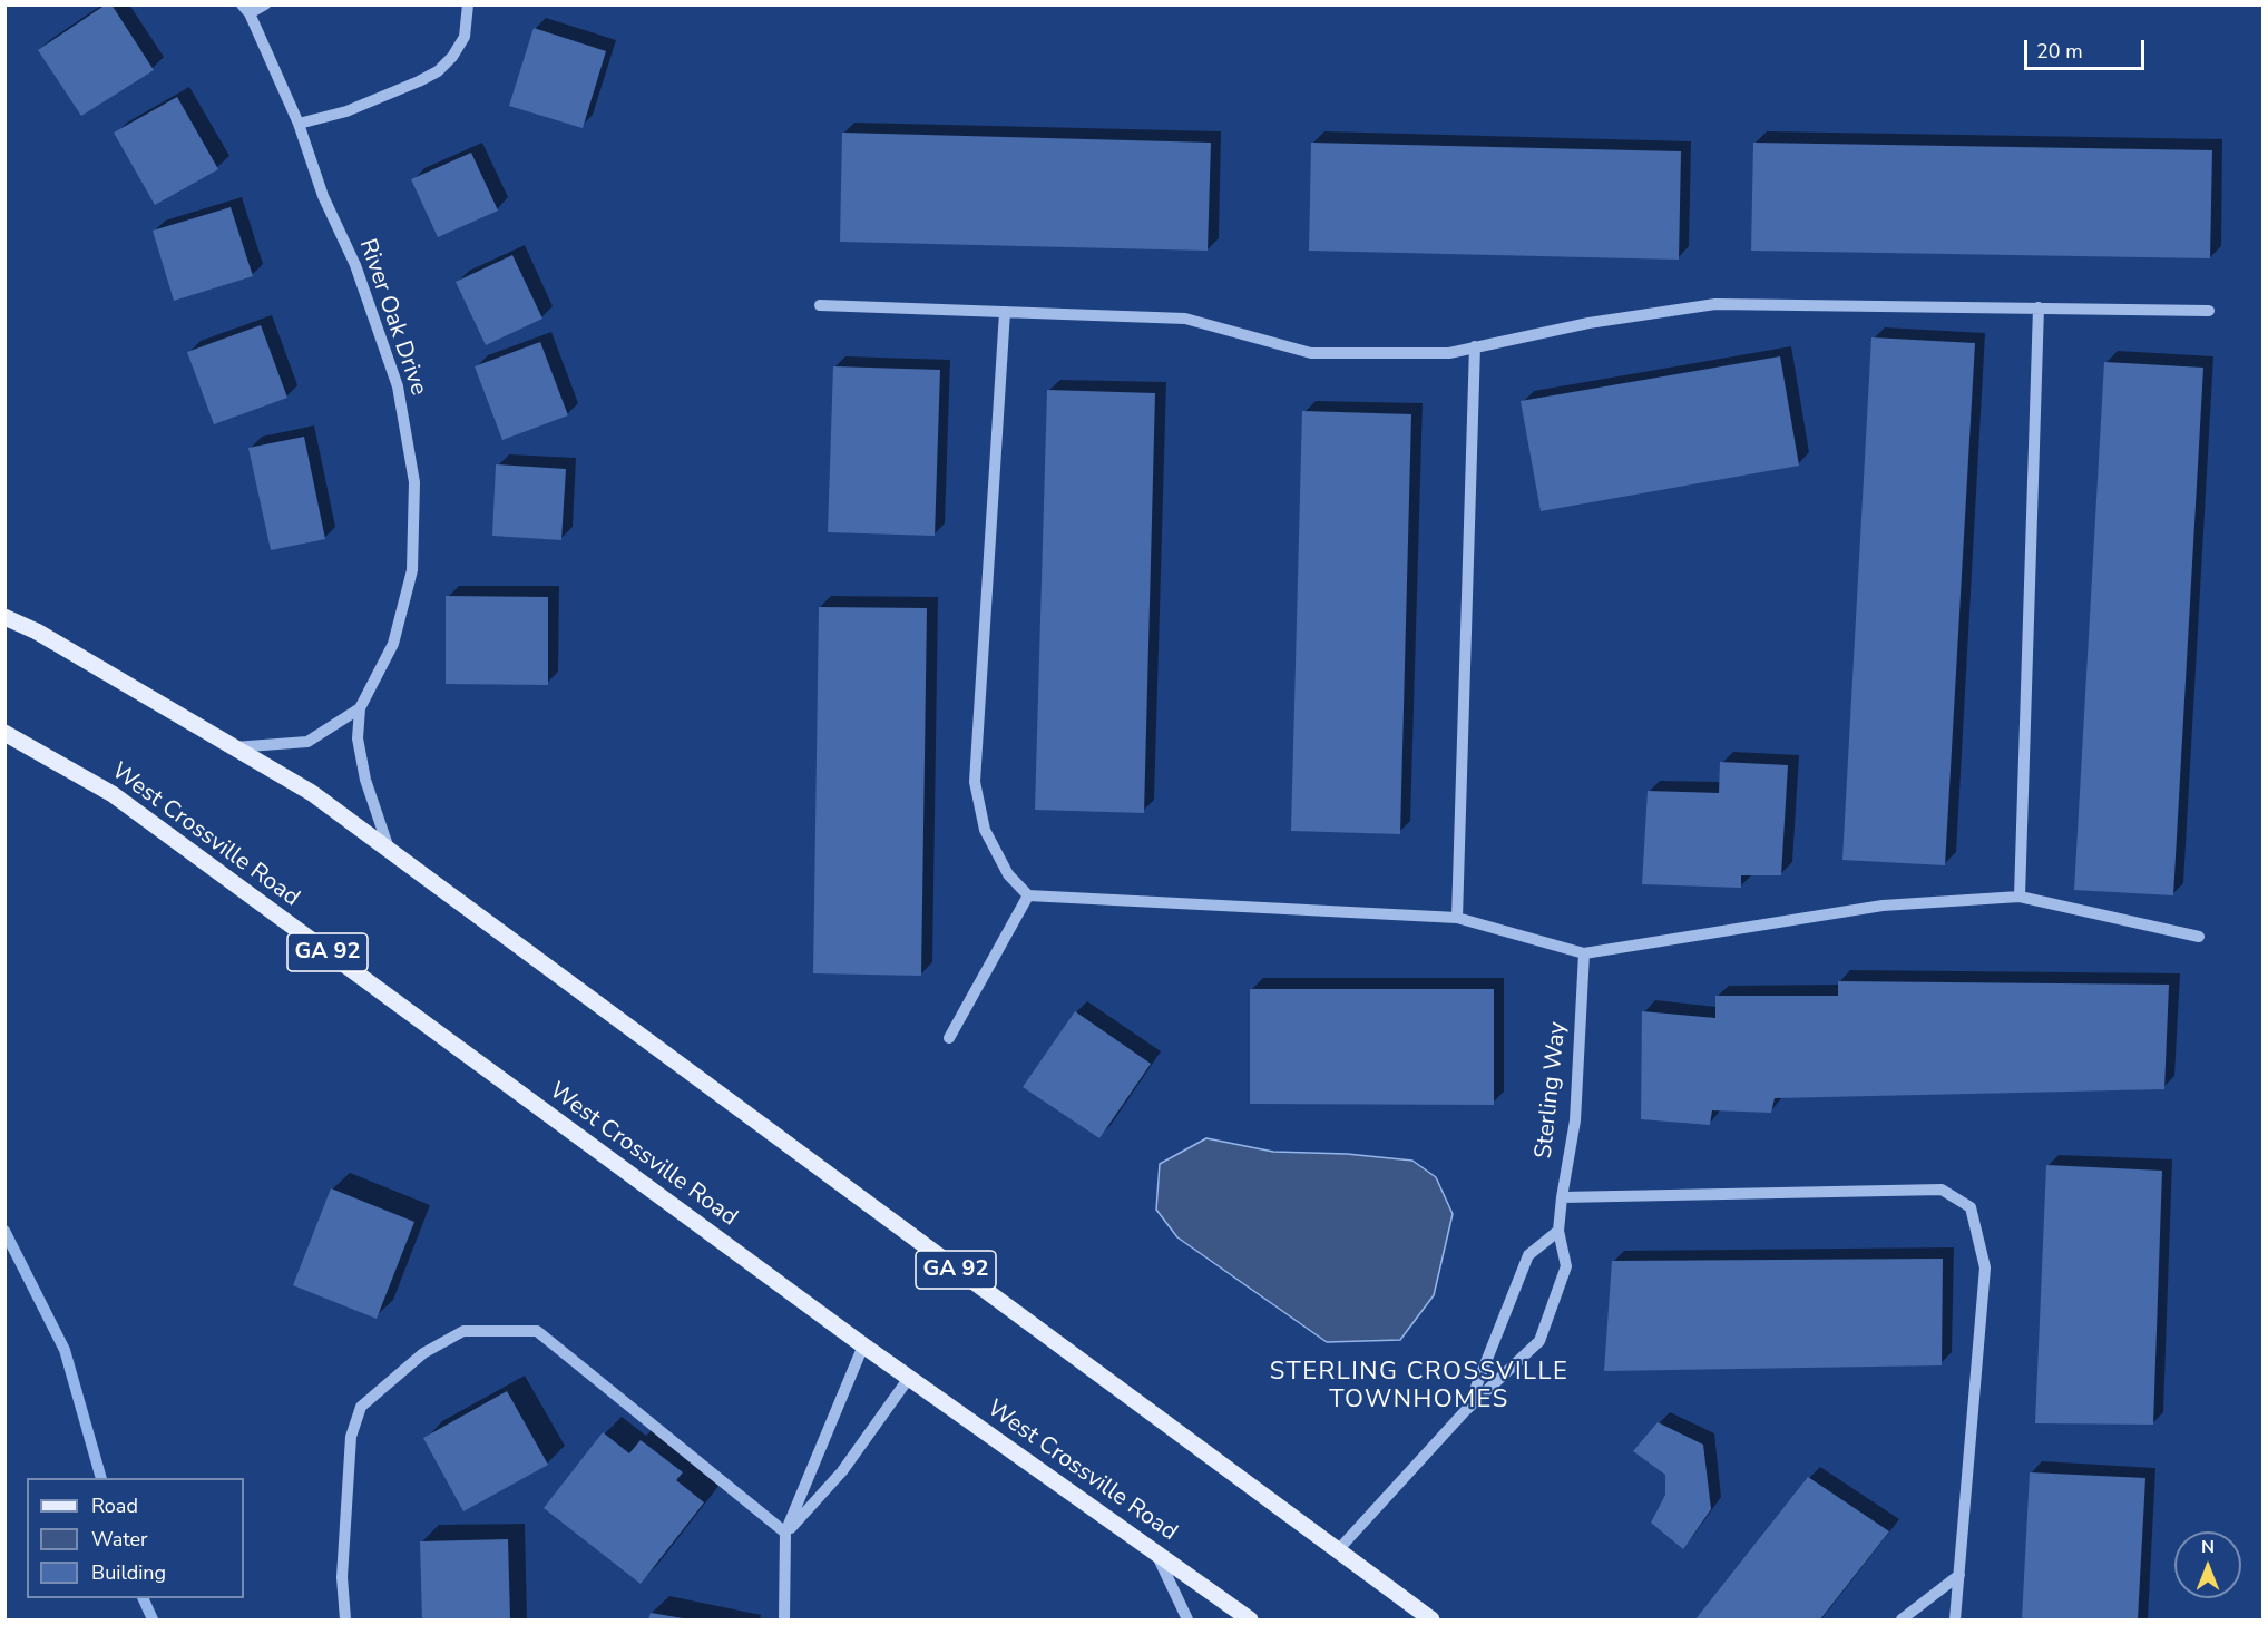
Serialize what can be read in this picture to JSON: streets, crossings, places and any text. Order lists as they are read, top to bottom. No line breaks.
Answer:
{"streets":{"main road":["West Crossville Road","GA 92"],"street":["River Oak Drive","Sterling Way"]},"crossings":[["River Oak Drive","GA 92"],["GA 92","Sterling Way"]],"districts":["STERLING CROSSVILLE TOWNHOMES"],"legend":["Road","Water","Building"],"scale_bar":"20 m","north":"top"}
